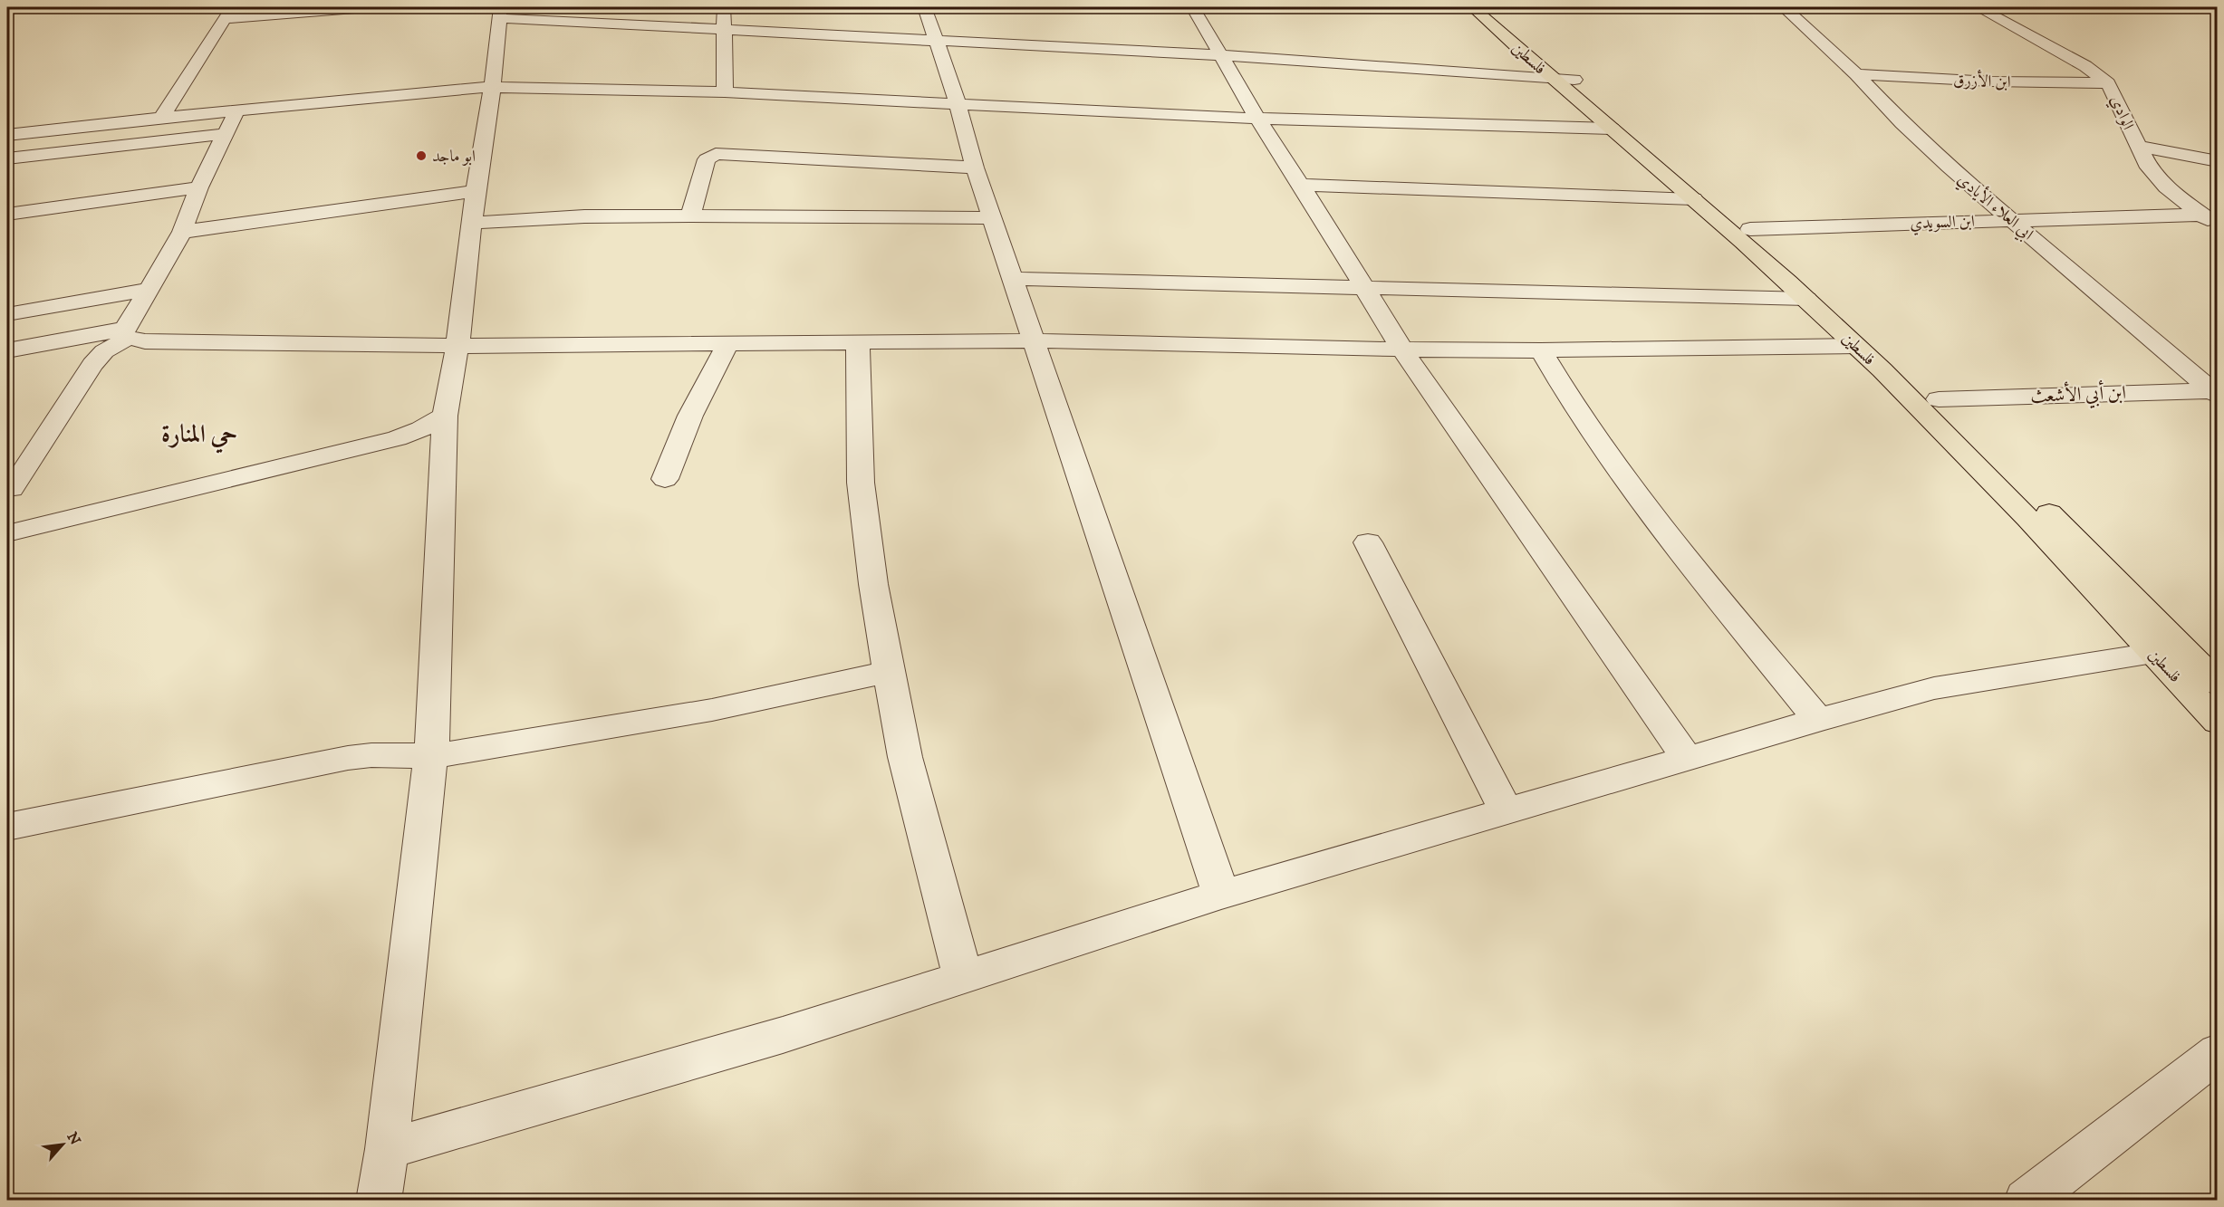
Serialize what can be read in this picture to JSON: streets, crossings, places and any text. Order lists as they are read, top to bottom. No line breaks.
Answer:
{"streets":{"main road":["فلسطين"],"street":["ابن الأزرق","الوادي","ابي العلاء الأيادي","ابن السويدي","ابن أبي الأشعث"]},"crossings":[["فلسطين","ابن السويدي"],["فلسطين","ابن أبي الأشعث"],["ابن الأزرق","الوادي"],["ابن الأزرق","ابي العلاء الأيادي"],["الوادي","ابن السويدي"],["ابي العلاء الأيادي","ابن السويدي"],["ابي العلاء الأيادي","ابن أبي الأشعث"]],"districts":["حي المنارة"],"places":["ابو ماجد"],"north":"top right"}
